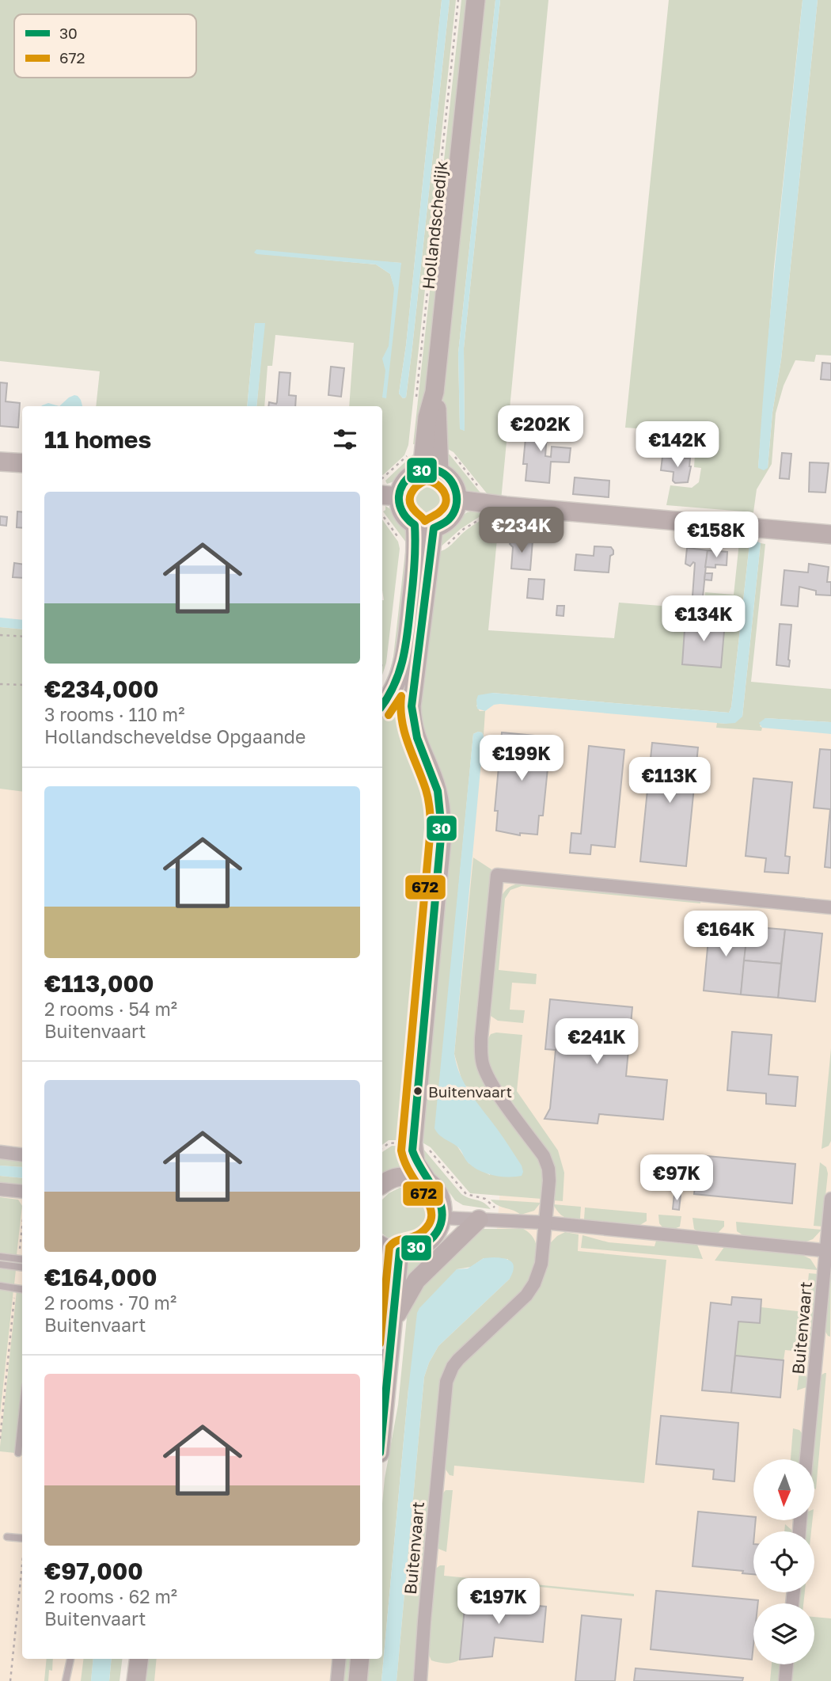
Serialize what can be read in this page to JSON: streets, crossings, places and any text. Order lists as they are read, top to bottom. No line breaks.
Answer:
{"streets":{"main road":["Hollandschedijk"],"street":["Buitenvaart"]},"places":["Buitenvaart"],"lines":["transit line 30","transit line 672"],"legend":["30","672"],"north":"bottom","page":{"price":["€202K","€142K","€234K","€158K","€134K","€199K","€113K","€164K","€241K","€97K","€197K"],"heading":"11 homes","list":[{"name":"€234,000","note":"3 rooms · 110 m² · Hollandscheveldse Opgaande"},{"name":"€113,000","note":"2 rooms · 54 m² · Buitenvaart"},{"name":"€164,000","note":"2 rooms · 70 m² · Buitenvaart"},{"name":"€97,000","note":"2 rooms · 62 m² · Buitenvaart"}]}}
